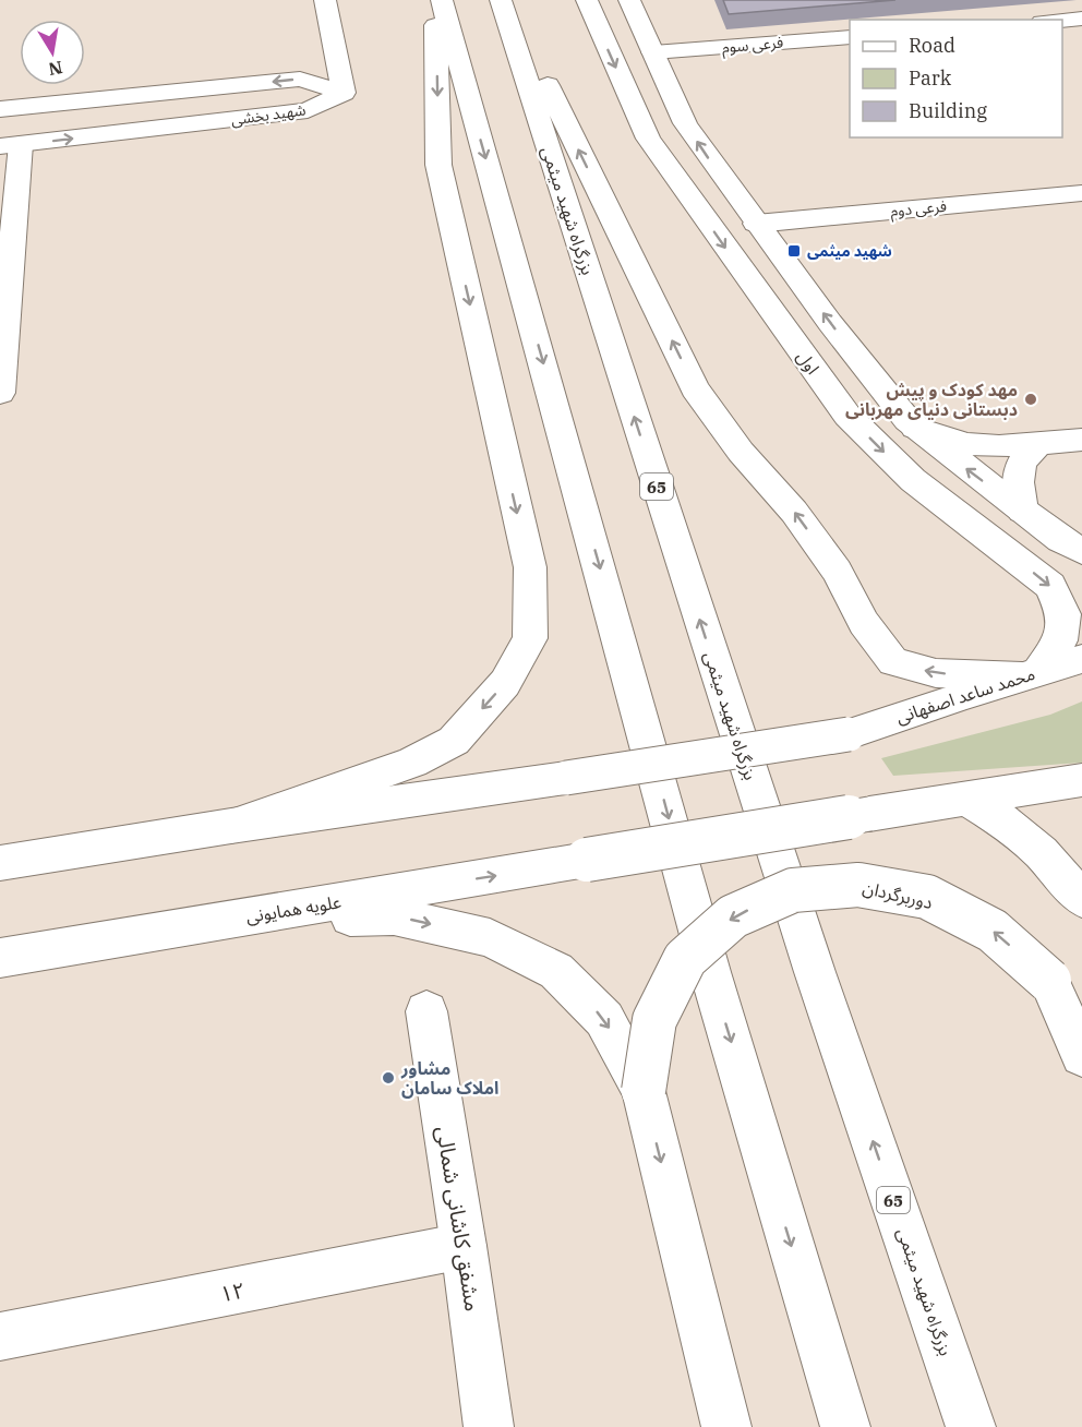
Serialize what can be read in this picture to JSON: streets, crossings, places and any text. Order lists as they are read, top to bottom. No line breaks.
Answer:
{"streets":{"main road":["فرعی سوم","شهید بخشی","فرعی دوم","بزرگراه شهید میثمی","اول","65","محمد ساعد اصفهانی","دوربرگردان","علویه همایونی","مشفق کاشانی شمالی","۱۲"]},"crossings":[["اول","محمد ساعد اصفهانی"],["مشفق کاشانی شمالی","۱۲"]],"one_way":["علویه همایونی"],"places":{"transit":["شهید میثمی"],"other":["مهد کودک و پیش دبستانی دنیای‌ مهربانی","مشاور املاک سامان"]},"legend":["Road","Park","Building"],"north":"bottom"}
